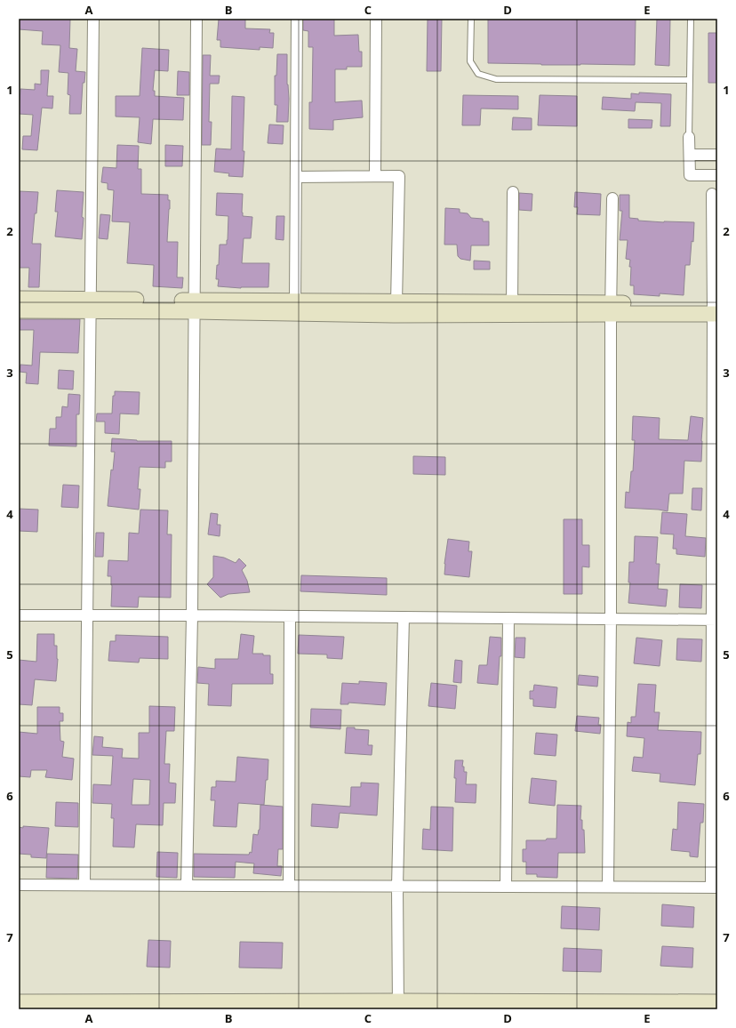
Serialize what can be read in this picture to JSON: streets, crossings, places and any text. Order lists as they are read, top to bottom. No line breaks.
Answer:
{"grid":{"columns":["A","B","C","D","E"],"rows":["1","2","3","4","5","6","7"]}}
